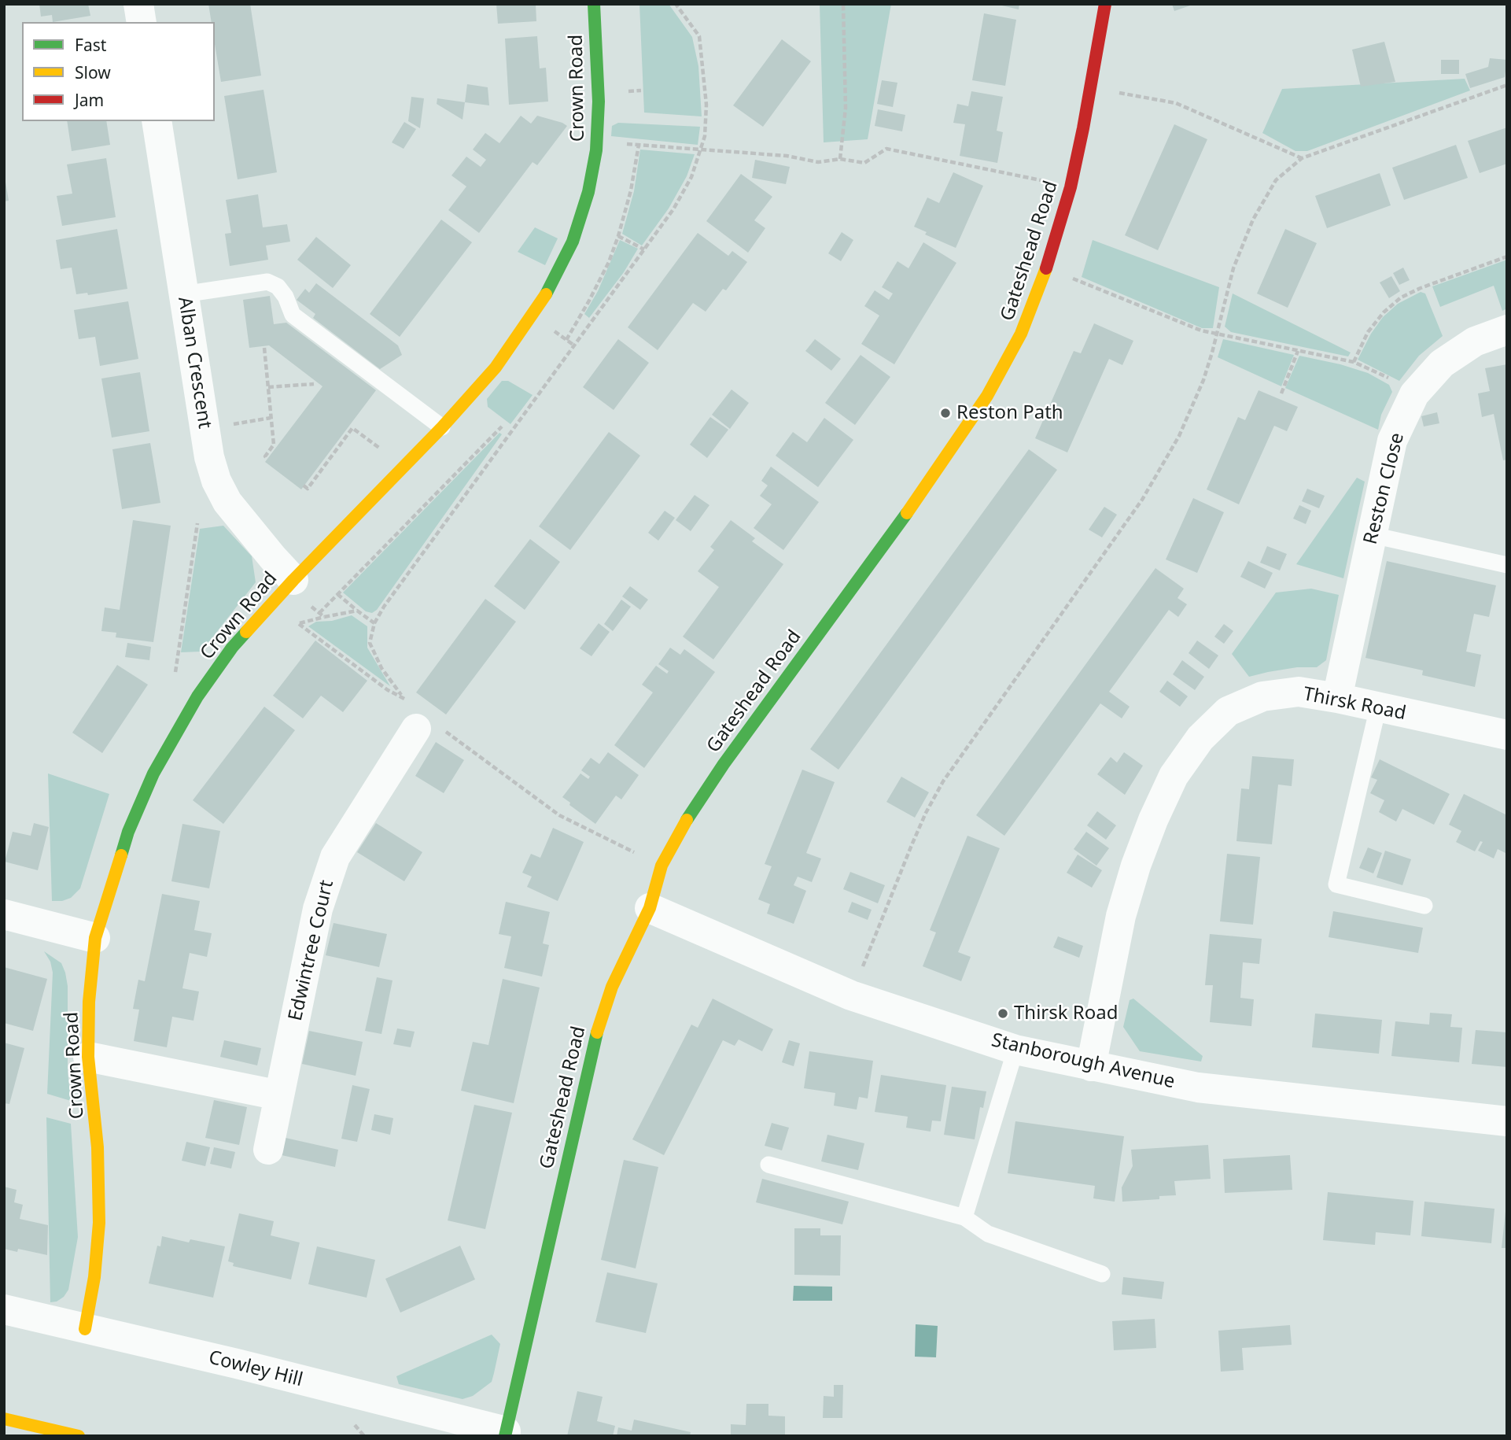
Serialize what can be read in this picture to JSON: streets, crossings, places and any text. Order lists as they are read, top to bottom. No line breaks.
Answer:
{"streets":{"street":["Crown Road","Gateshead Road","Alban Crescent","Reston Close","Thirsk Road","Edwintree Court","Stanborough Avenue","Cowley Hill"]},"crossings":[["Crown Road","Alban Crescent"],["Crown Road","Cowley Hill"],["Gateshead Road","Stanborough Avenue"],["Gateshead Road","Cowley Hill"],["Reston Close","Thirsk Road"],["Thirsk Road","Stanborough Avenue"]],"places":["Reston Path","Thirsk Road"],"legend":["Fast","Slow","Jam"]}
